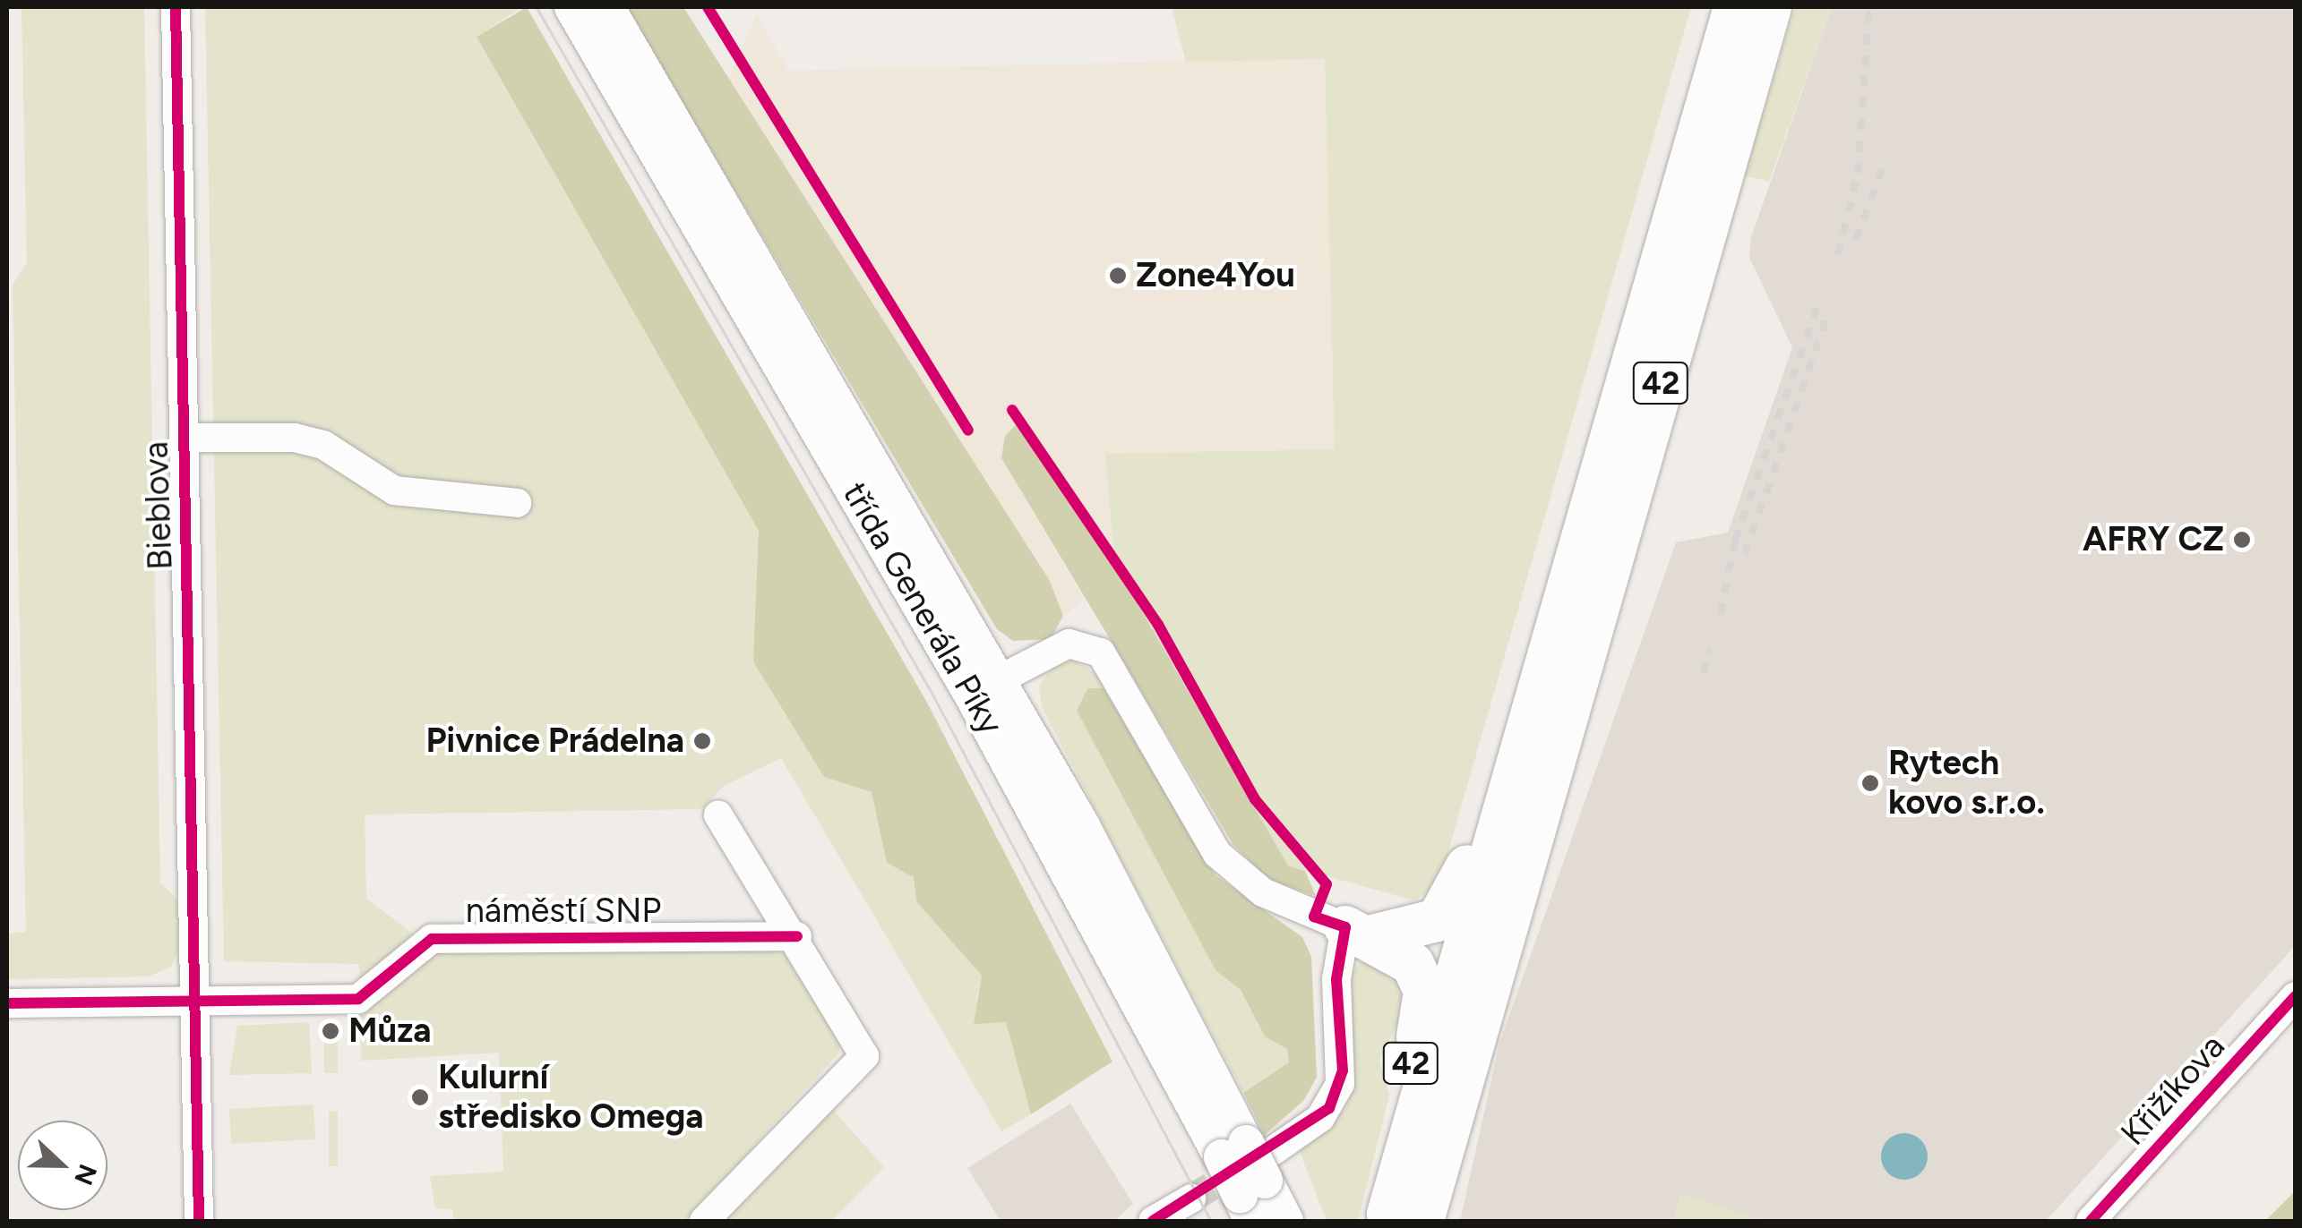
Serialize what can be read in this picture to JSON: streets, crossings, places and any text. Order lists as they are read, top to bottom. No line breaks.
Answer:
{"streets":{"highway":["42"],"main road":["třída Generála Píky"],"street":["Bieblova","náměstí SNP","Křižíkova"]},"crossings":[["Bieblova","náměstí SNP"]],"places":["Zone4You","AFRY CZ","Pivnice Prádelna","Rytech kovo s.r.o.","Můza","Kulurní středisko Omega"],"north":"right"}
